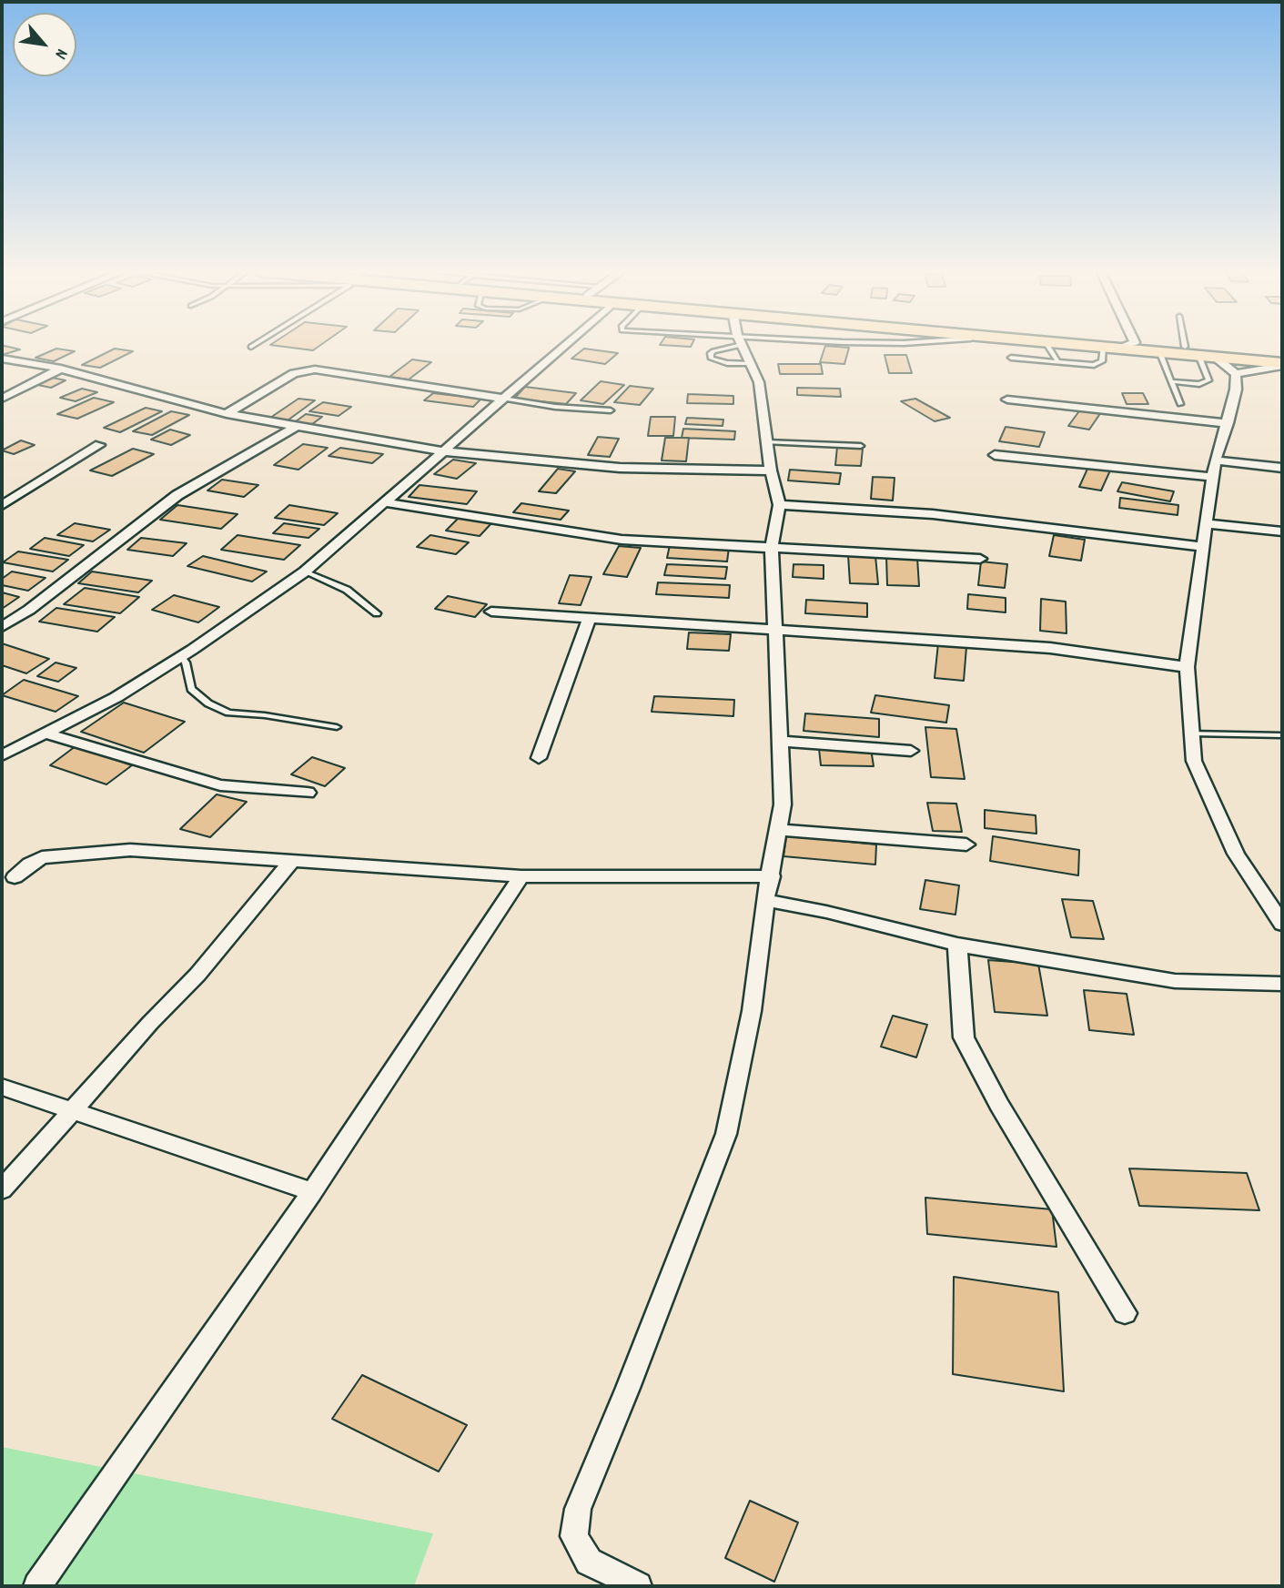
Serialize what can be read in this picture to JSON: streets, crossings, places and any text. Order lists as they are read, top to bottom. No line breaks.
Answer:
{"north":"bottom right"}
